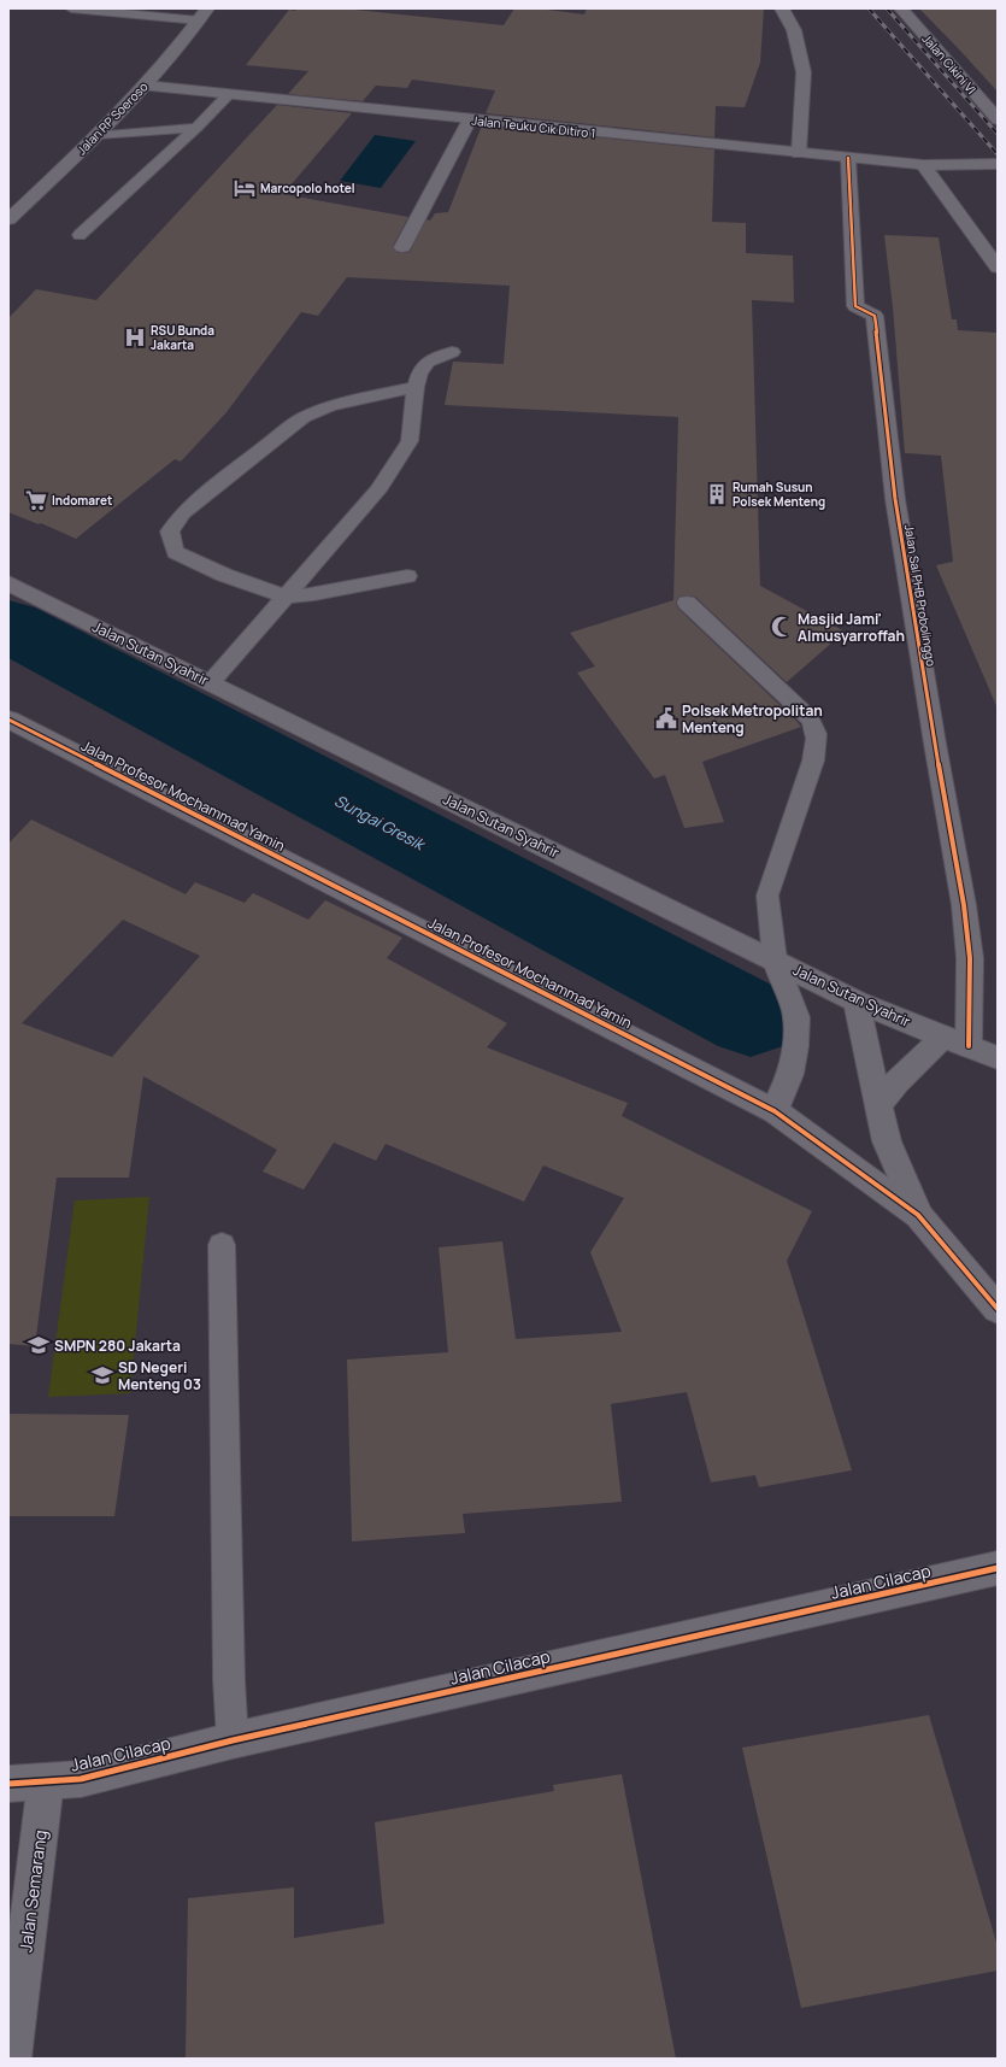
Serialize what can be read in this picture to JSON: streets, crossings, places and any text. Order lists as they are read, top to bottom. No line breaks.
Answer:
{"streets":{"street":["Jalan Cikini VI","Jalan RP Soeroso","Jalan Teuku Cik Ditiro 1","Jalan Sal PHB Probolinggo","Jalan Sutan Syahrir","Jalan Profesor Mochammad Yamin","Jalan Cilacap","Jalan Semarang"]},"crossings":[["Jalan RP Soeroso","Jalan Teuku Cik Ditiro 1"],["Jalan Teuku Cik Ditiro 1","Jalan Sal PHB Probolinggo"],["Jalan Sal PHB Probolinggo","Jalan Sutan Syahrir"],["Jalan Cilacap","Jalan Semarang"]],"water":["Sungai Gresik"],"places":{"hotel":["Marcopolo hotel"],"hospital":["RSU Bunda Jakarta"],"building":["Rumah Susun Polsek Menteng"],"supermarket":["Indomaret"],"mosque":["Masjid Jami' Almusyarroffah"],"public building":["Polsek Metropolitan Menteng"],"school or university":["SMPN 280 Jakarta","SD Negeri Menteng 03"]}}
